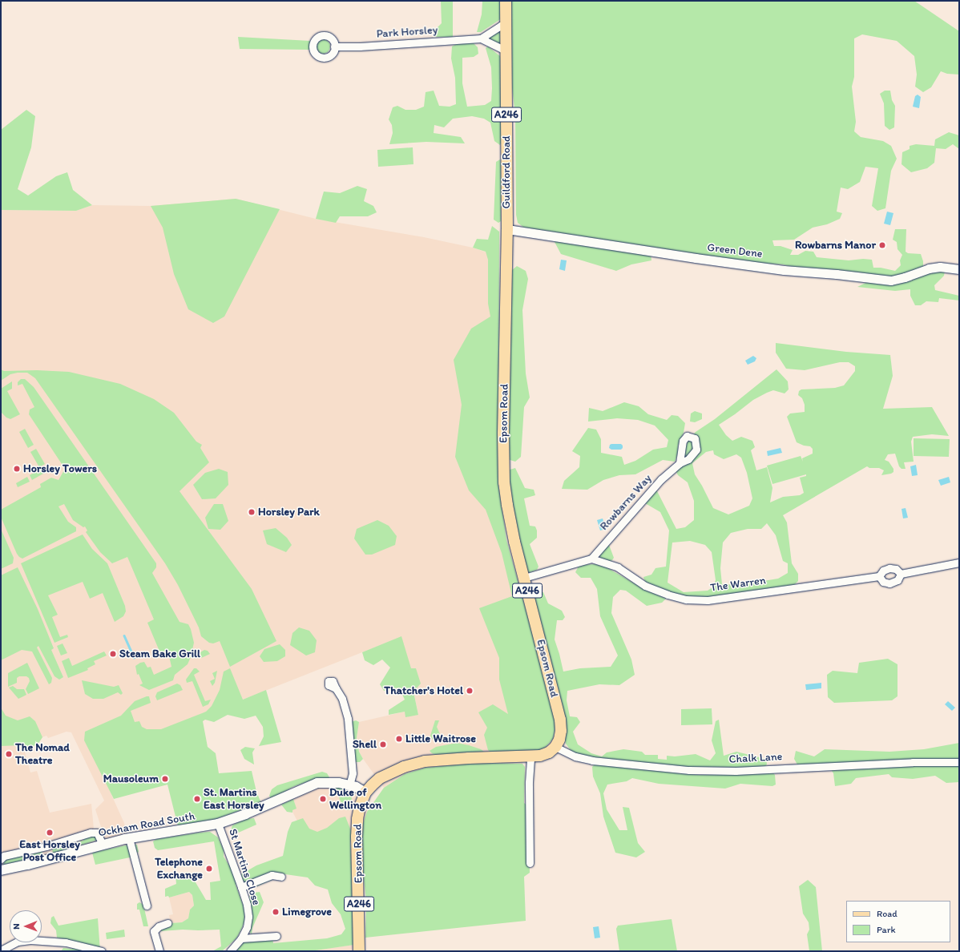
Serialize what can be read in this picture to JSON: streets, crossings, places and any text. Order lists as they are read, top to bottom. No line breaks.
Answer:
{"streets":{"main road":["A246","Guildford Road","Epsom Road","Ockham Road South"],"street":["Park Horsley","Green Dene","Rowbarns Way","The Warren","Chalk Lane","St Martins Close"]},"crossings":[["Park Horsley","Guildford Road"],["Guildford Road","Green Dene"],["Guildford Road","Epsom Road"],["Green Dene","Epsom Road"],["Epsom Road","Chalk Lane"],["Epsom Road","Ockham Road South"],["Rowbarns Way","The Warren"],["Ockham Road South","St Martins Close"]],"places":["Rowbarns Manor","Horsley Towers","Horsley Park","Steam Bake Grill","Thatcher's Hotel","Little Waitrose","Shell","The Nomad Theatre","Mausoleum","St. Martins East Horsley","Duke of Wellington","East Horsley Post Office","Telephone Exchange","Limegrove"],"legend":["Road","Park"],"north":"left"}
